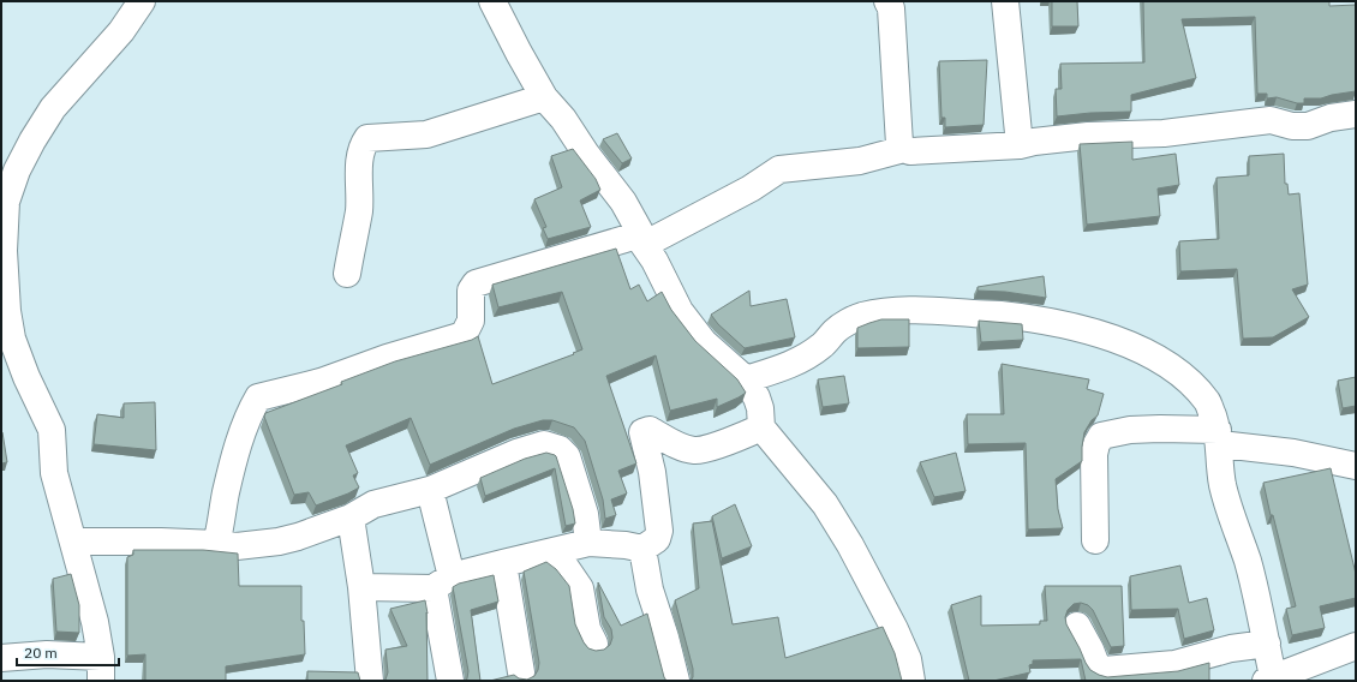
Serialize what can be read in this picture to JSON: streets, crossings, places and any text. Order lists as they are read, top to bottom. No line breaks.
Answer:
{"scale_bar":"20 m"}
